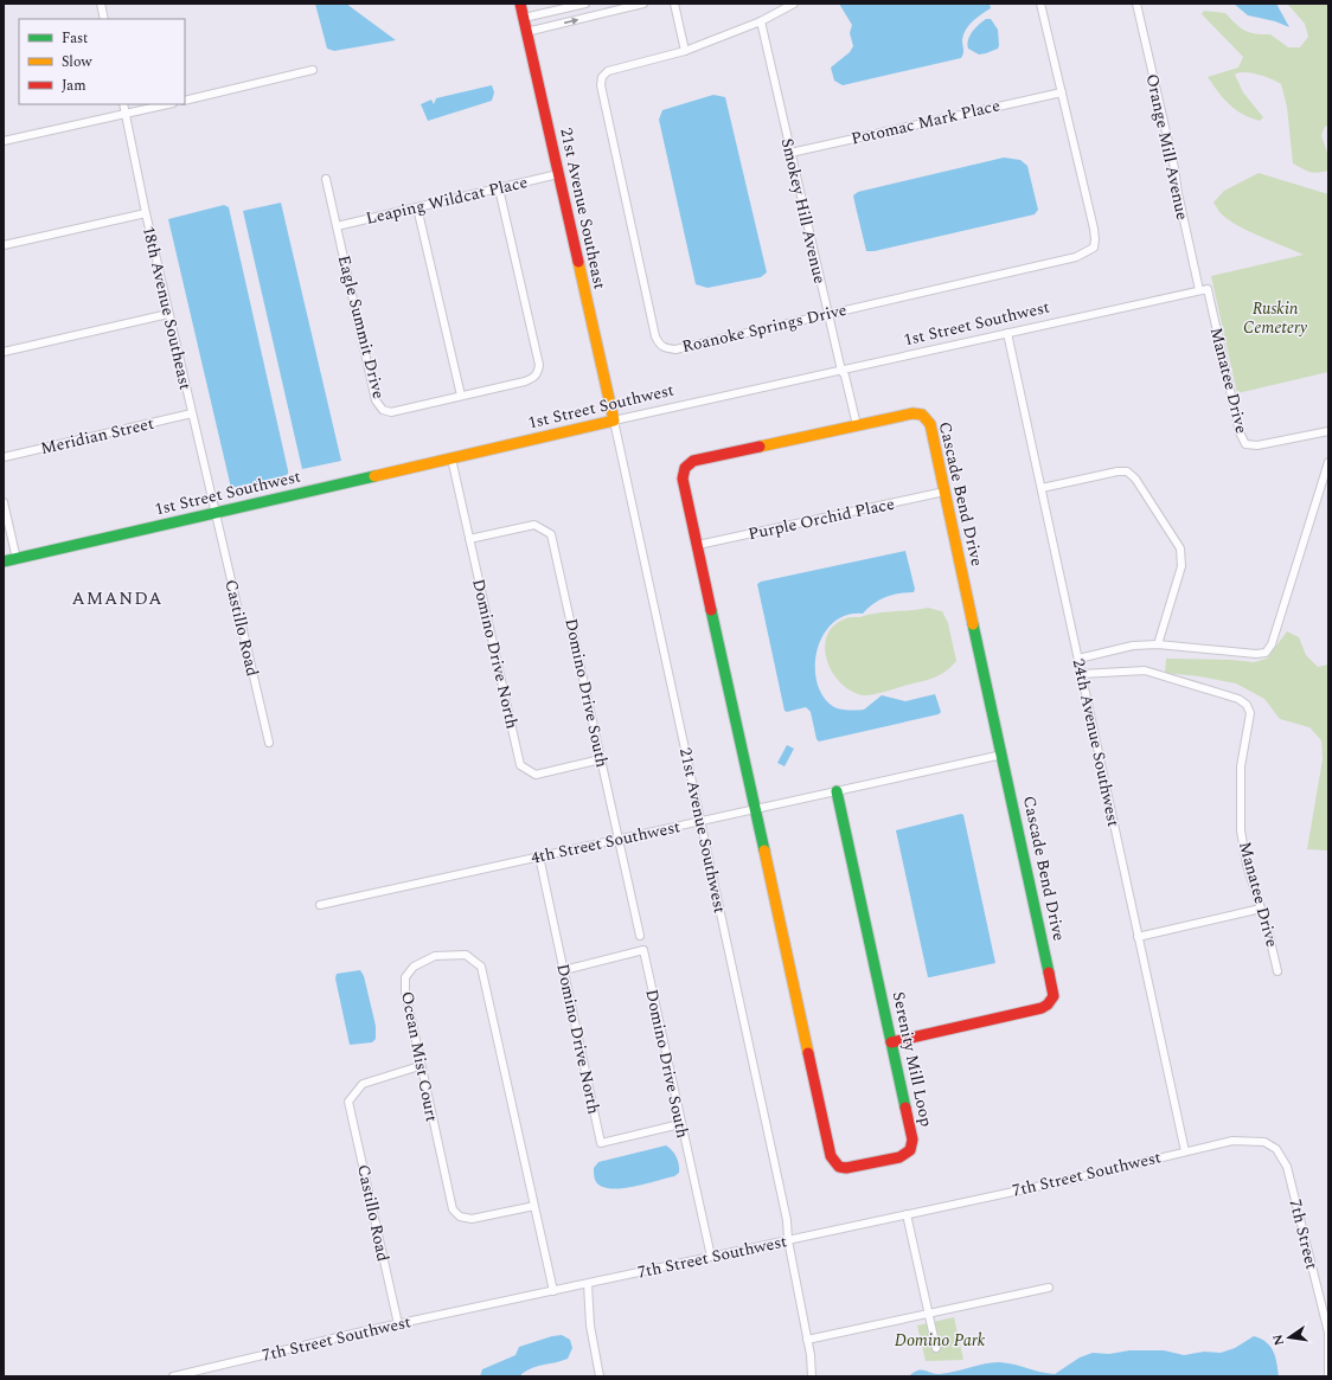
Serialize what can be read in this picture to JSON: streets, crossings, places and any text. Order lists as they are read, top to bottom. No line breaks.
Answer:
{"streets":{"street":["Potomac Mark Place","Orange Mill Avenue","Leaping Wildcat Place","21st Avenue Southeast","Smokey Hill Avenue","18th Avenue Southeast","1st Street Southwest","Eagle Summit Drive","Roanoke Springs Drive","Manatee Drive","Meridian Street","Cascade Bend Drive","Purple Orchid Place","Castillo Road","Domino Drive North","Domino Drive South","24th Avenue Southwest","21st Avenue Southwest","4th Street Southwest","Ocean Mist Court","Serenity Mill Loop","7th Street Southwest","7th Street"]},"crossings":[["Potomac Mark Place","Smokey Hill Avenue"],["Potomac Mark Place","Roanoke Springs Drive"],["Orange Mill Avenue","1st Street Southwest"],["Leaping Wildcat Place","21st Avenue Southeast"],["Leaping Wildcat Place","Eagle Summit Drive"],["21st Avenue Southeast","1st Street Southwest"],["21st Avenue Southeast","21st Avenue Southwest"],["Smokey Hill Avenue","1st Street Southwest"],["Smokey Hill Avenue","Roanoke Springs Drive"],["Smokey Hill Avenue","Cascade Bend Drive"],["18th Avenue Southeast","1st Street Southwest"],["18th Avenue Southeast","Meridian Street"],["18th Avenue Southeast","Castillo Road"],["1st Street Southwest","Manatee Drive"],["1st Street Southwest","Castillo Road"],["1st Street Southwest","Domino Drive North"],["1st Street Southwest","24th Avenue Southwest"],["1st Street Southwest","21st Avenue Southwest"],["Manatee Drive","24th Avenue Southwest"],["Cascade Bend Drive","Purple Orchid Place"],["Cascade Bend Drive","4th Street Southwest"],["Cascade Bend Drive","Serenity Mill Loop"],["Castillo Road","Ocean Mist Court"],["Castillo Road","7th Street Southwest"],["Domino Drive North","Domino Drive South"],["Domino Drive North","4th Street Southwest"],["Domino Drive South","4th Street Southwest"],["Domino Drive South","7th Street Southwest"],["24th Avenue Southwest","7th Street Southwest"],["21st Avenue Southwest","4th Street Southwest"],["21st Avenue Southwest","7th Street Southwest"],["4th Street Southwest","Serenity Mill Loop"],["Ocean Mist Court","7th Street Southwest"],["7th Street Southwest","7th Street"]],"districts":["AMANDA"],"parks":["Ruskin Cemetery","Domino Park"],"legend":["Fast","Slow","Jam"],"north":"left"}
